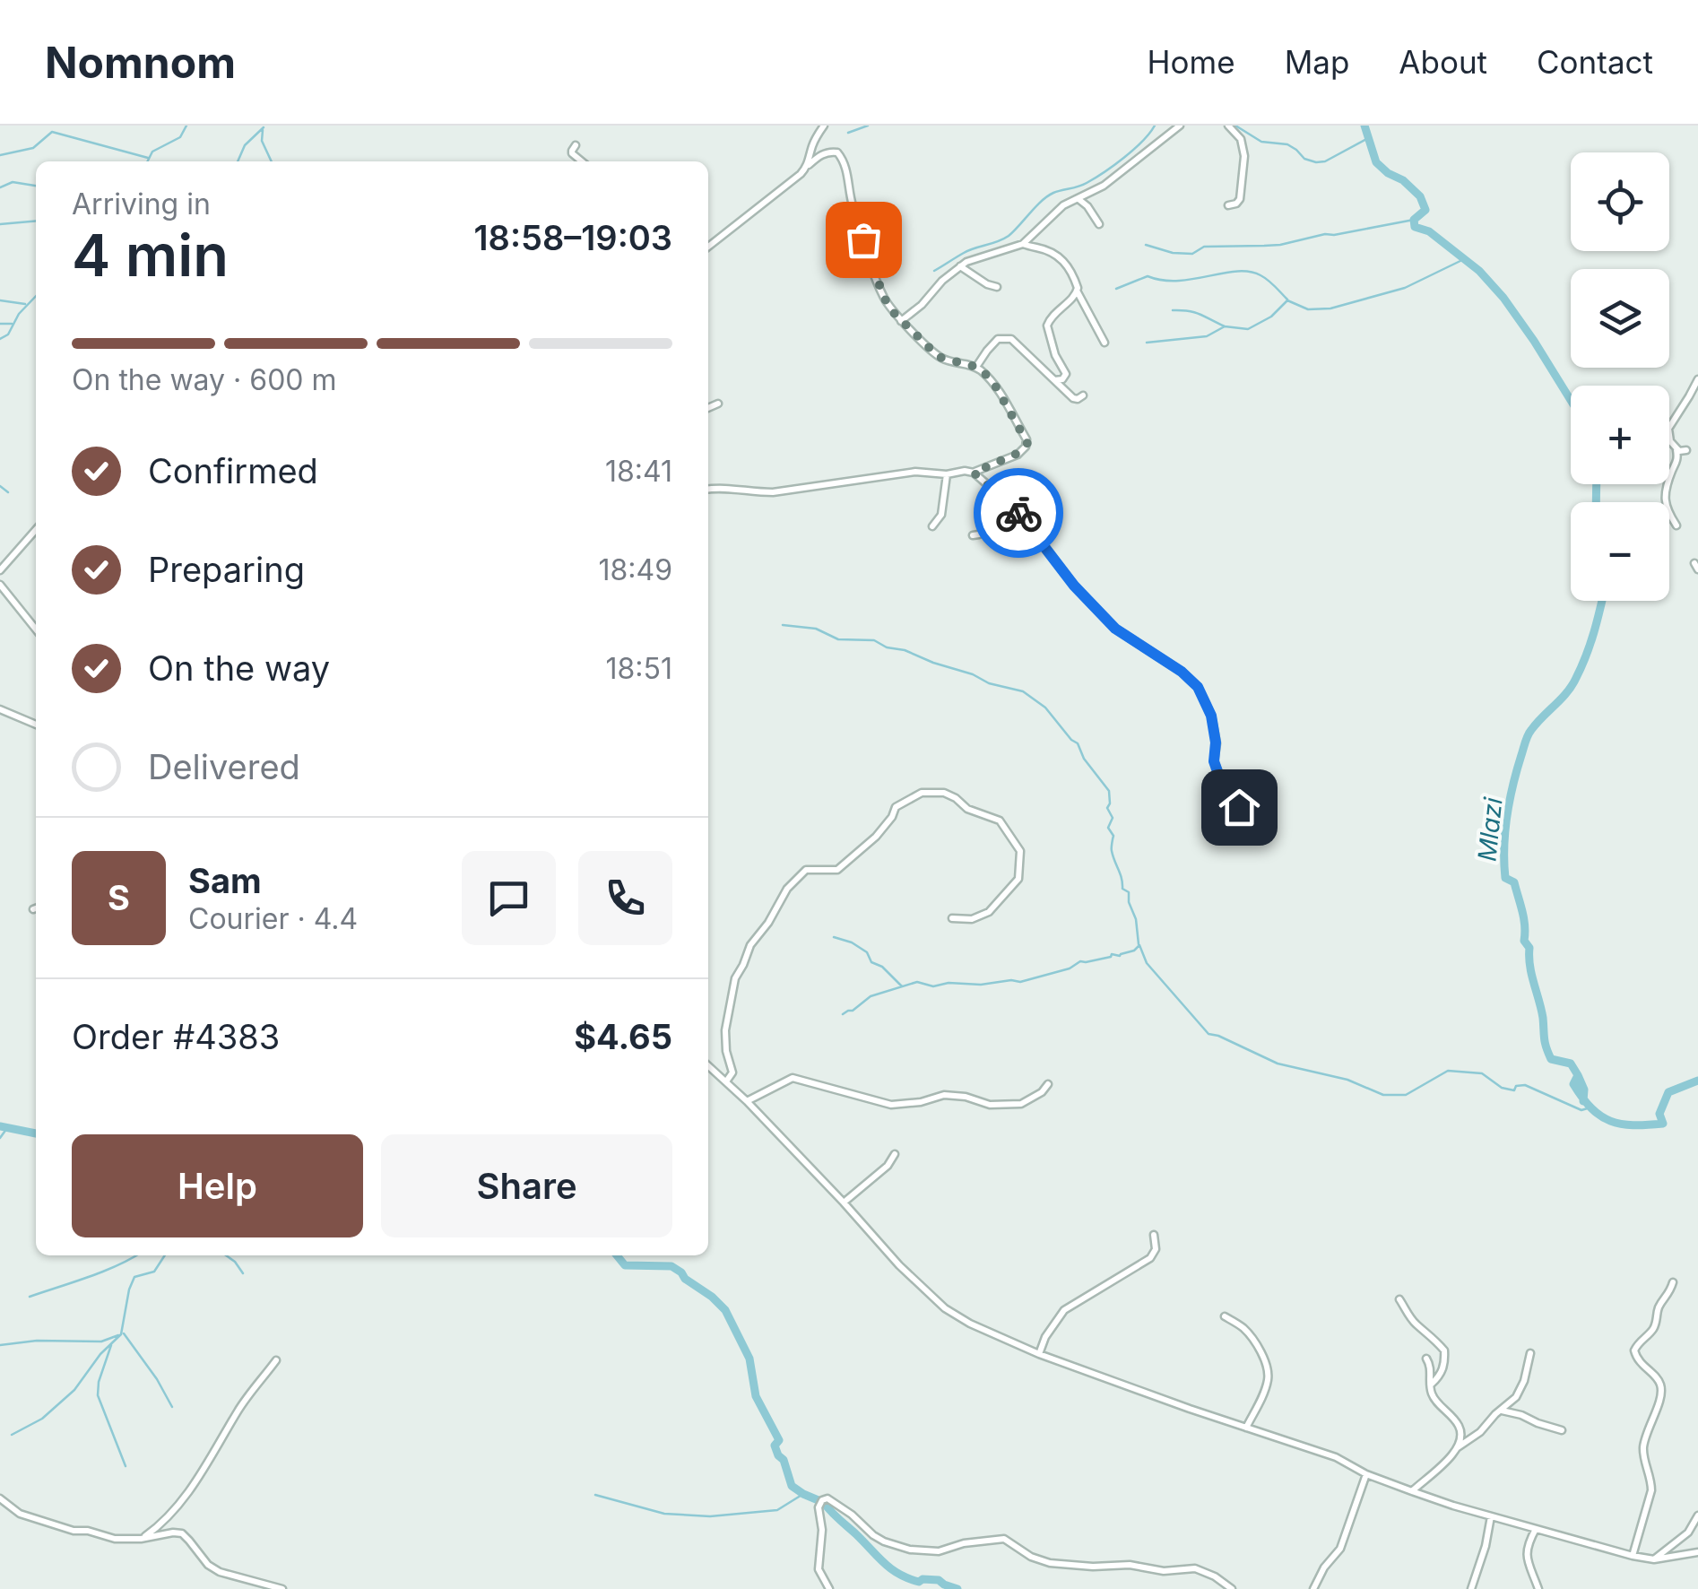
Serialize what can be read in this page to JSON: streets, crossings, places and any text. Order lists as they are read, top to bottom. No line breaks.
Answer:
{"water":["Mlazi"],"page":{"header":"Nomnom","nav":["Home","Map","About","Contact"],"map_buttons":["+","−"],"heading":["4 min","Arriving in","18:58–19:03"],"panel":["Sam","Courier · 4.4","Order #4383","$4.65"],"bar":"On the way · 600 m","list":[["Confirmed","18:41"],["Preparing","18:49"],["On the way","18:51"],"Delivered"],"round":"S","buttons":["Help","Share"]}}
